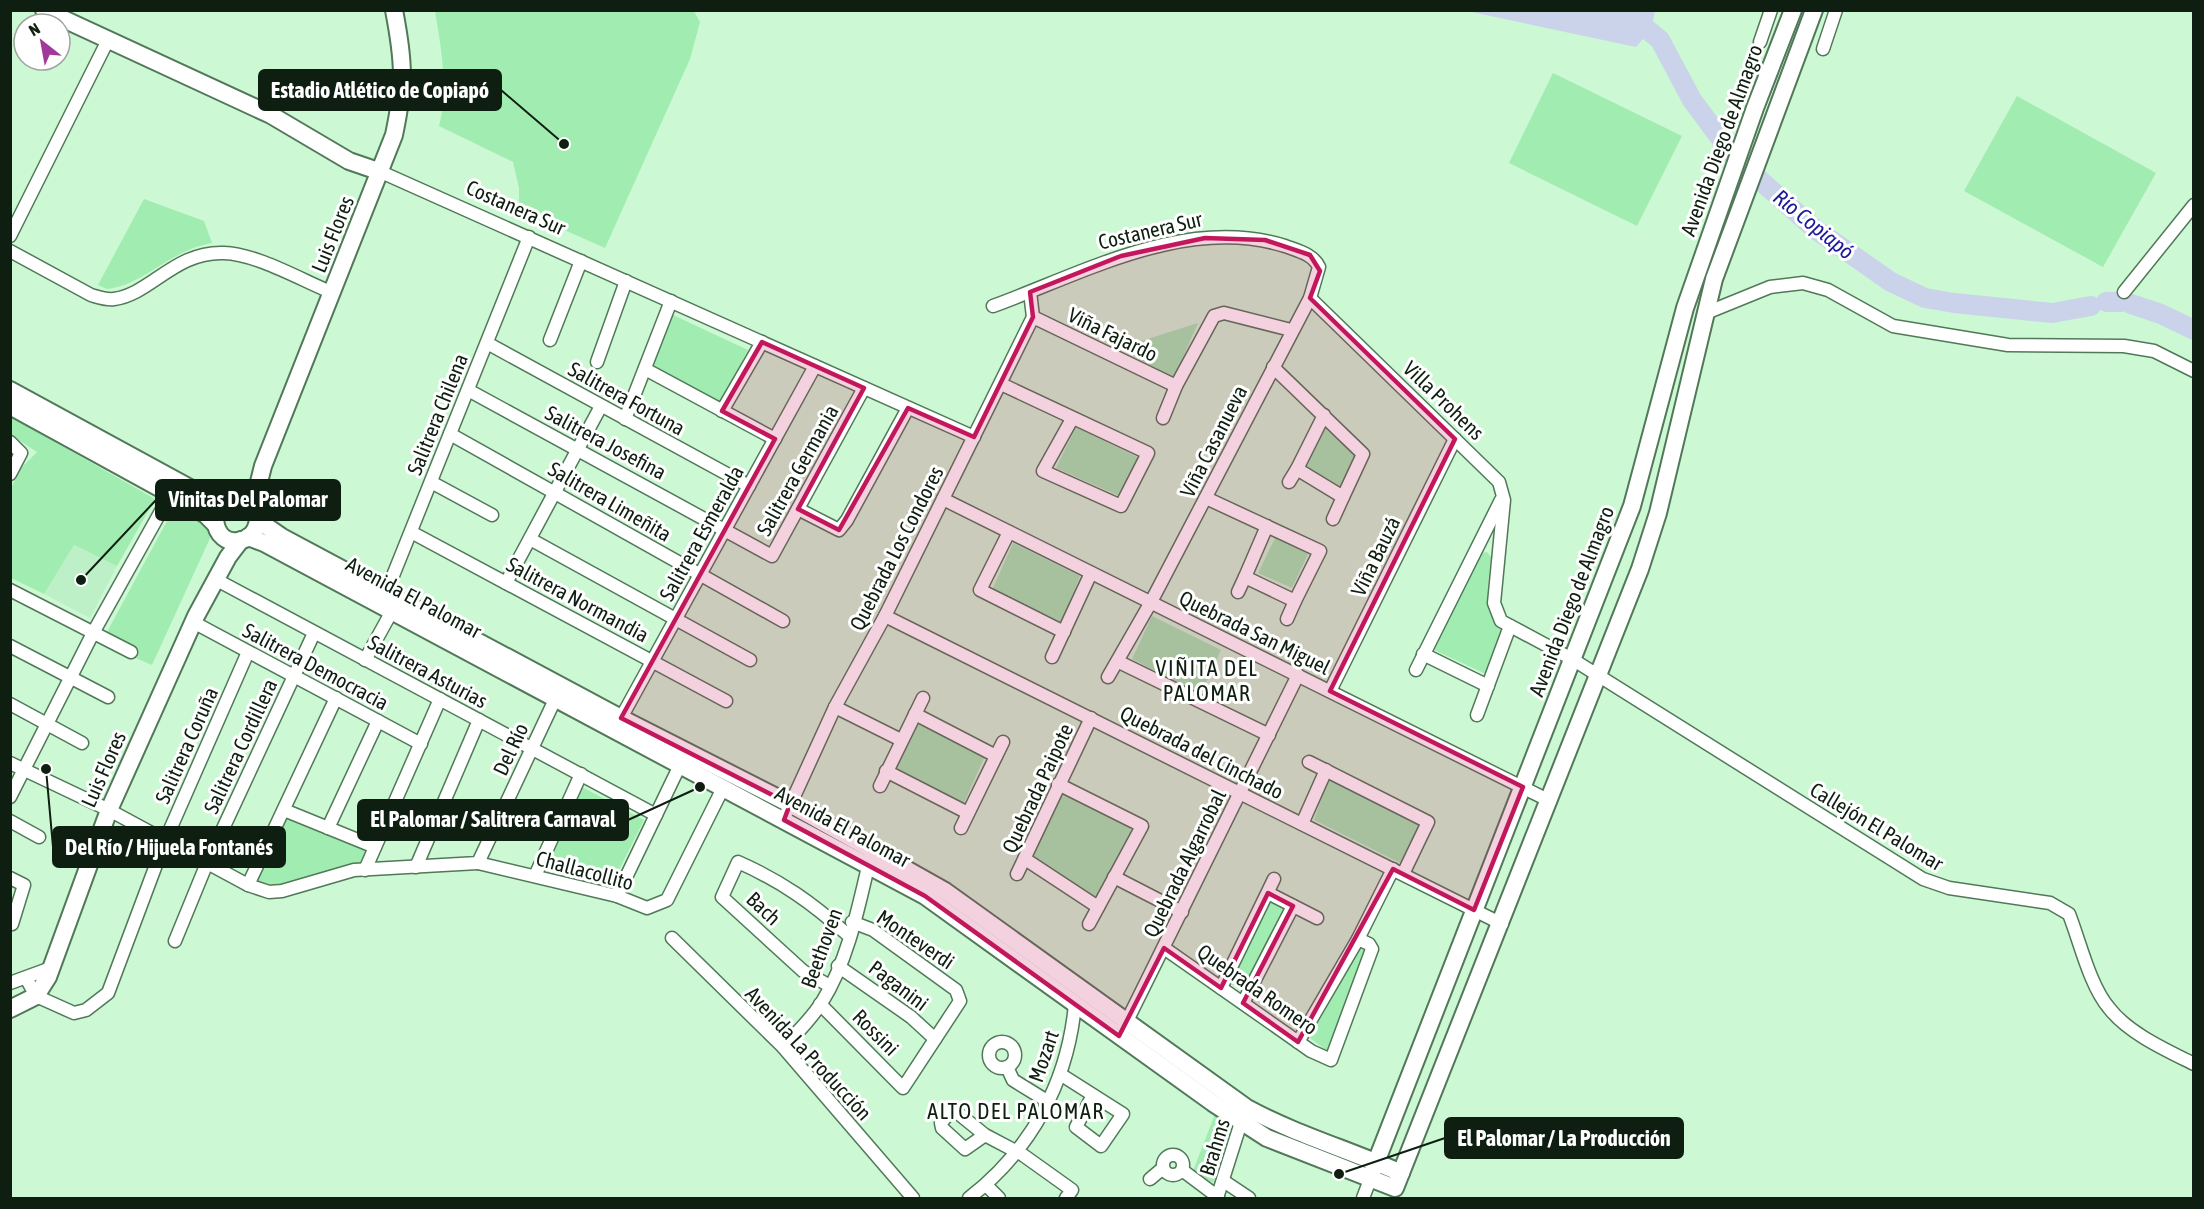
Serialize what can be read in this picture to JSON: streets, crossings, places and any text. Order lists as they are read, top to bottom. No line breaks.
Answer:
{"streets":{"street":["Avenida Diego de Almagro","Costanera Sur","Luis Flores","Viña Fajardo","Salitrera Fortuna","Villa Prohens","Salitrera Chilena","Viña Casanueva","Salitrera Josefina","Salitrera Germania","Salitrera Limeñita","Salitrera Esmeralda","Quebrada Los Condores","Viña Bauzá","Avenida El Palomar","Salitrera Normandia","Quebrada San Miguel","Salitrera Democracia","Salitrera Asturias","Salitrera Coruña","Salitrera Cordillera","Del Río","Quebrada del Cinchado","Quebrada Paipote","Callejón El Palomar","Quebrada Algarrobal","Challacollito","Bach","Monteverdi","Beethoven","Paganini","Quebrada Romero","Rossini","Avenida La Producción","Mozart","Brahms"]},"crossings":[["Avenida Diego de Almagro","Avenida El Palomar"],["Avenida Diego de Almagro","Quebrada San Miguel"],["Avenida Diego de Almagro","Quebrada del Cinchado"],["Avenida Diego de Almagro","Callejón El Palomar"],["Costanera Sur","Luis Flores"],["Costanera Sur","Villa Prohens"],["Costanera Sur","Salitrera Chilena"],["Costanera Sur","Viña Casanueva"],["Costanera Sur","Salitrera Germania"],["Costanera Sur","Salitrera Esmeralda"],["Costanera Sur","Quebrada Los Condores"],["Luis Flores","Avenida El Palomar"],["Luis Flores","Salitrera Democracia"],["Luis Flores","Salitrera Asturias"],["Luis Flores","Salitrera Coruña"],["Viña Fajardo","Viña Casanueva"],["Viña Fajardo","Quebrada Los Condores"],["Salitrera Fortuna","Salitrera Chilena"],["Salitrera Fortuna","Salitrera Esmeralda"],["Villa Prohens","Viña Casanueva"],["Villa Prohens","Viña Bauzá"],["Salitrera Chilena","Salitrera Josefina"],["Salitrera Chilena","Salitrera Limeñita"],["Salitrera Chilena","Avenida El Palomar"],["Salitrera Chilena","Salitrera Normandia"],["Salitrera Chilena","Salitrera Asturias"],["Viña Casanueva","Quebrada San Miguel"],["Salitrera Josefina","Salitrera Germania"],["Salitrera Josefina","Salitrera Esmeralda"],["Salitrera Germania","Salitrera Esmeralda"],["Salitrera Limeñita","Salitrera Esmeralda"],["Salitrera Esmeralda","Avenida El Palomar"],["Salitrera Esmeralda","Salitrera Normandia"],["Quebrada Los Condores","Avenida El Palomar"],["Quebrada Los Condores","Quebrada San Miguel"],["Quebrada Los Condores","Quebrada del Cinchado"],["Viña Bauzá","Quebrada San Miguel"],["Avenida El Palomar","Del Río"],["Avenida El Palomar","Quebrada Algarrobal"],["Avenida El Palomar","Challacollito"],["Avenida El Palomar","Beethoven"],["Avenida El Palomar","Mozart"],["Avenida El Palomar","Brahms"],["Quebrada San Miguel","Quebrada Algarrobal"],["Salitrera Democracia","Salitrera Coruña"],["Salitrera Democracia","Salitrera Cordillera"],["Salitrera Asturias","Salitrera Cordillera"],["Salitrera Asturias","Del Río"],["Del Río","Challacollito"],["Quebrada del Cinchado","Quebrada Paipote"],["Quebrada del Cinchado","Quebrada Algarrobal"],["Quebrada Algarrobal","Quebrada Romero"],["Bach","Beethoven"],["Monteverdi","Beethoven"],["Monteverdi","Paganini"],["Monteverdi","Rossini"],["Beethoven","Paganini"],["Beethoven","Rossini"],["Beethoven","Avenida La Producción"],["Paganini","Rossini"]],"districts":["VIÑITA DEL PALOMAR","ALTO DEL PALOMAR"],"water":["Río Copiapó"],"places":["Estadio Atlético de Copiapó","Vinitas Del Palomar","Del Río / Hijuela Fontanés","El Palomar / Salitrera Carnaval","El Palomar / La Producción"],"north":"top left"}
